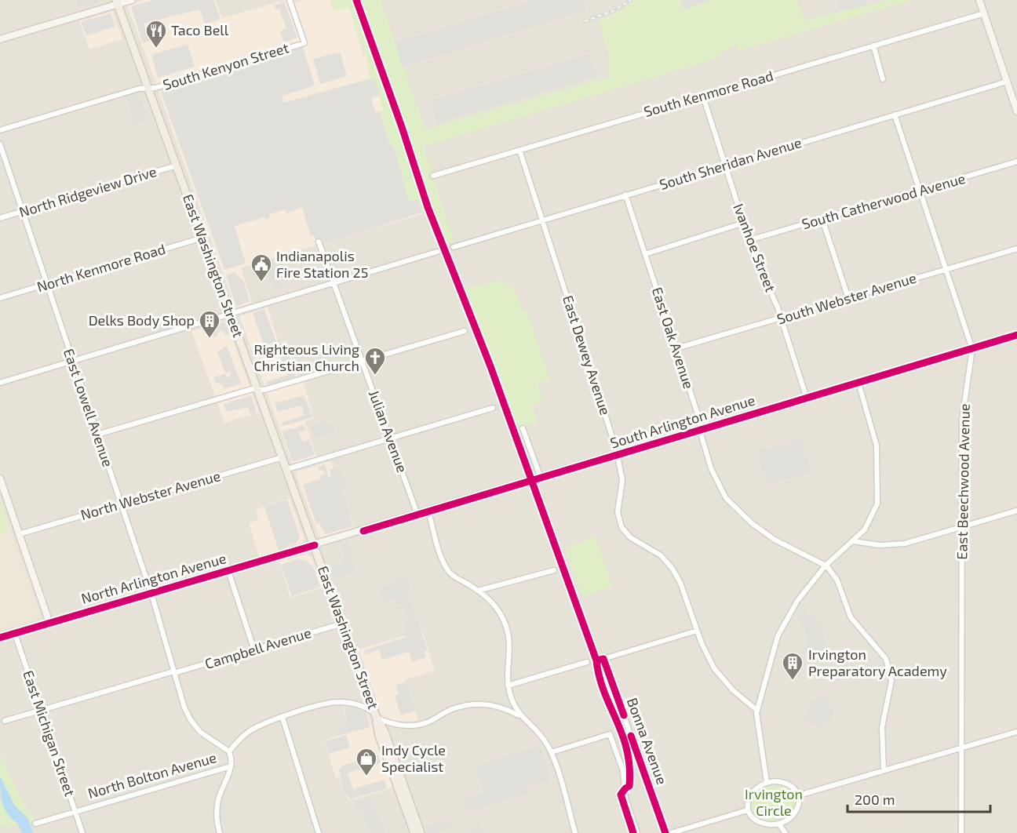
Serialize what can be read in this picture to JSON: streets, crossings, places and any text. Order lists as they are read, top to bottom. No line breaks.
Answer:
{"streets":{"main road":["East Washington Street","South Arlington Avenue","North Arlington Avenue"],"street":["South Kenyon Street","South Kenmore Road","South Sheridan Avenue","North Ridgeview Drive","South Catherwood Avenue","Ivanhoe Street","North Kenmore Road","South Webster Avenue","East Oak Avenue","East Dewey Avenue","East Lowell Avenue","Julian Avenue","East Beechwood Avenue","North Webster Avenue","Campbell Avenue","East Michigan Street","Bonna Avenue","North Bolton Avenue"]},"crossings":[["South Kenyon Street","East Washington Street"],["South Kenmore Road","Ivanhoe Street"],["South Kenmore Road","East Dewey Avenue"],["South Sheridan Avenue","Ivanhoe Street"],["South Sheridan Avenue","East Oak Avenue"],["South Sheridan Avenue","East Dewey Avenue"],["South Sheridan Avenue","East Beechwood Avenue"],["North Ridgeview Drive","East Washington Street"],["North Ridgeview Drive","East Lowell Avenue"],["South Catherwood Avenue","Ivanhoe Street"],["South Catherwood Avenue","East Beechwood Avenue"],["Ivanhoe Street","South Webster Avenue"],["Ivanhoe Street","South Arlington Avenue"],["East Washington Street","North Kenmore Road"],["East Washington Street","South Arlington Avenue"],["East Washington Street","North Webster Avenue"],["East Washington Street","North Arlington Avenue"],["East Washington Street","Campbell Avenue"],["East Washington Street","North Bolton Avenue"],["North Kenmore Road","East Lowell Avenue"],["South Webster Avenue","East Oak Avenue"],["South Webster Avenue","East Beechwood Avenue"],["East Oak Avenue","South Arlington Avenue"],["East Dewey Avenue","South Arlington Avenue"],["East Dewey Avenue","Bonna Avenue"],["East Lowell Avenue","North Webster Avenue"],["East Lowell Avenue","North Arlington Avenue"],["East Lowell Avenue","Campbell Avenue"],["East Lowell Avenue","North Bolton Avenue"],["South Arlington Avenue","Julian Avenue"],["South Arlington Avenue","East Beechwood Avenue"],["South Arlington Avenue","North Arlington Avenue"],["North Arlington Avenue","East Michigan Street"],["Campbell Avenue","East Michigan Street"],["East Michigan Street","North Bolton Avenue"]],"parks":["Irvington Circle"],"places":{"restaurant":["Taco Bell"],"public building":["Indianapolis Fire Station 25"],"building":["Delks Body Shop","Irvington Preparatory Academy"],"church":["Righteous Living Christian Church"],"shop":["Indy Cycle Specialist"]},"scale_bar":"200 m"}
